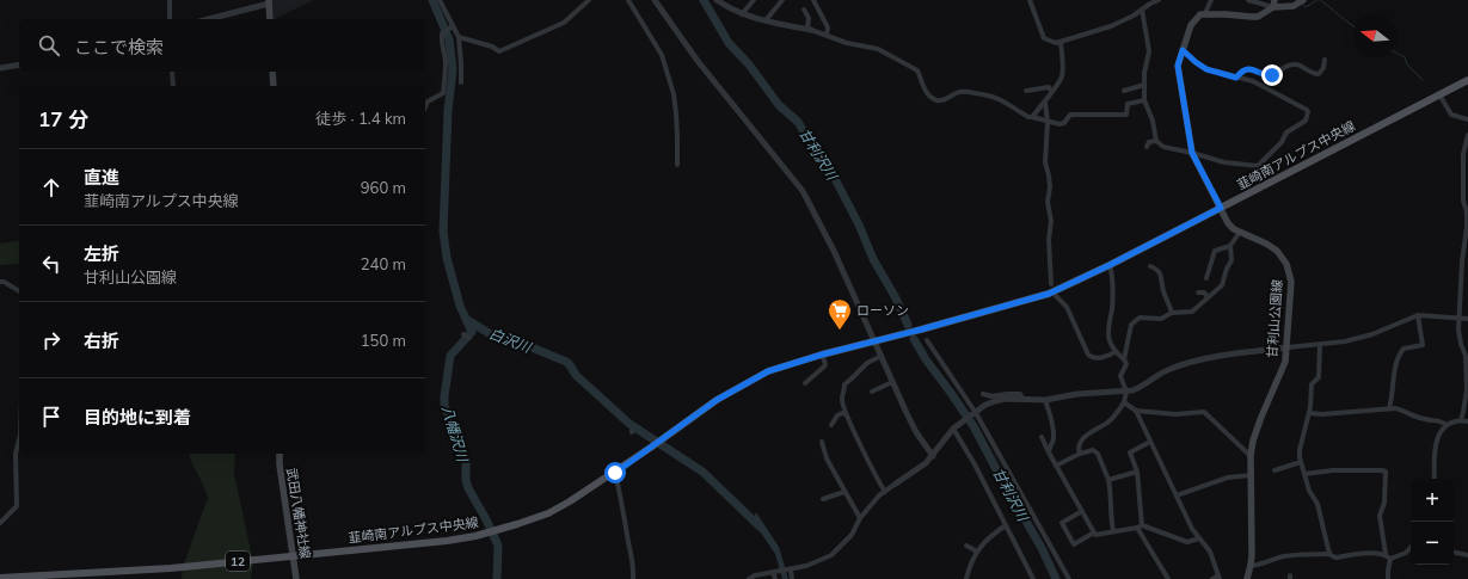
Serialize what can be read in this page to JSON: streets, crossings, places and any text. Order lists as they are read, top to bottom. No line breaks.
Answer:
{"streets":{"main road":["韮崎南アルプス中央線","甘利山公園線","武田八幡神社線","12"]},"crossings":[["韮崎南アルプス中央線","甘利山公園線"],["韮崎南アルプス中央線","武田八幡神社線"]],"water":["甘利沢川","白沢川","八幡沢川"],"places":{"supermarket":["ローソン"]},"north":"left","page":{"search":"ここで検索","heading":["17 分","徒歩 · 1.4 km"],"list":[["直進","韮崎南アルプス中央線","960 m"],["左折","甘利山公園線","240 m"],["右折","150 m"],"目的地に到着"],"map_buttons":["+","−"]}}
